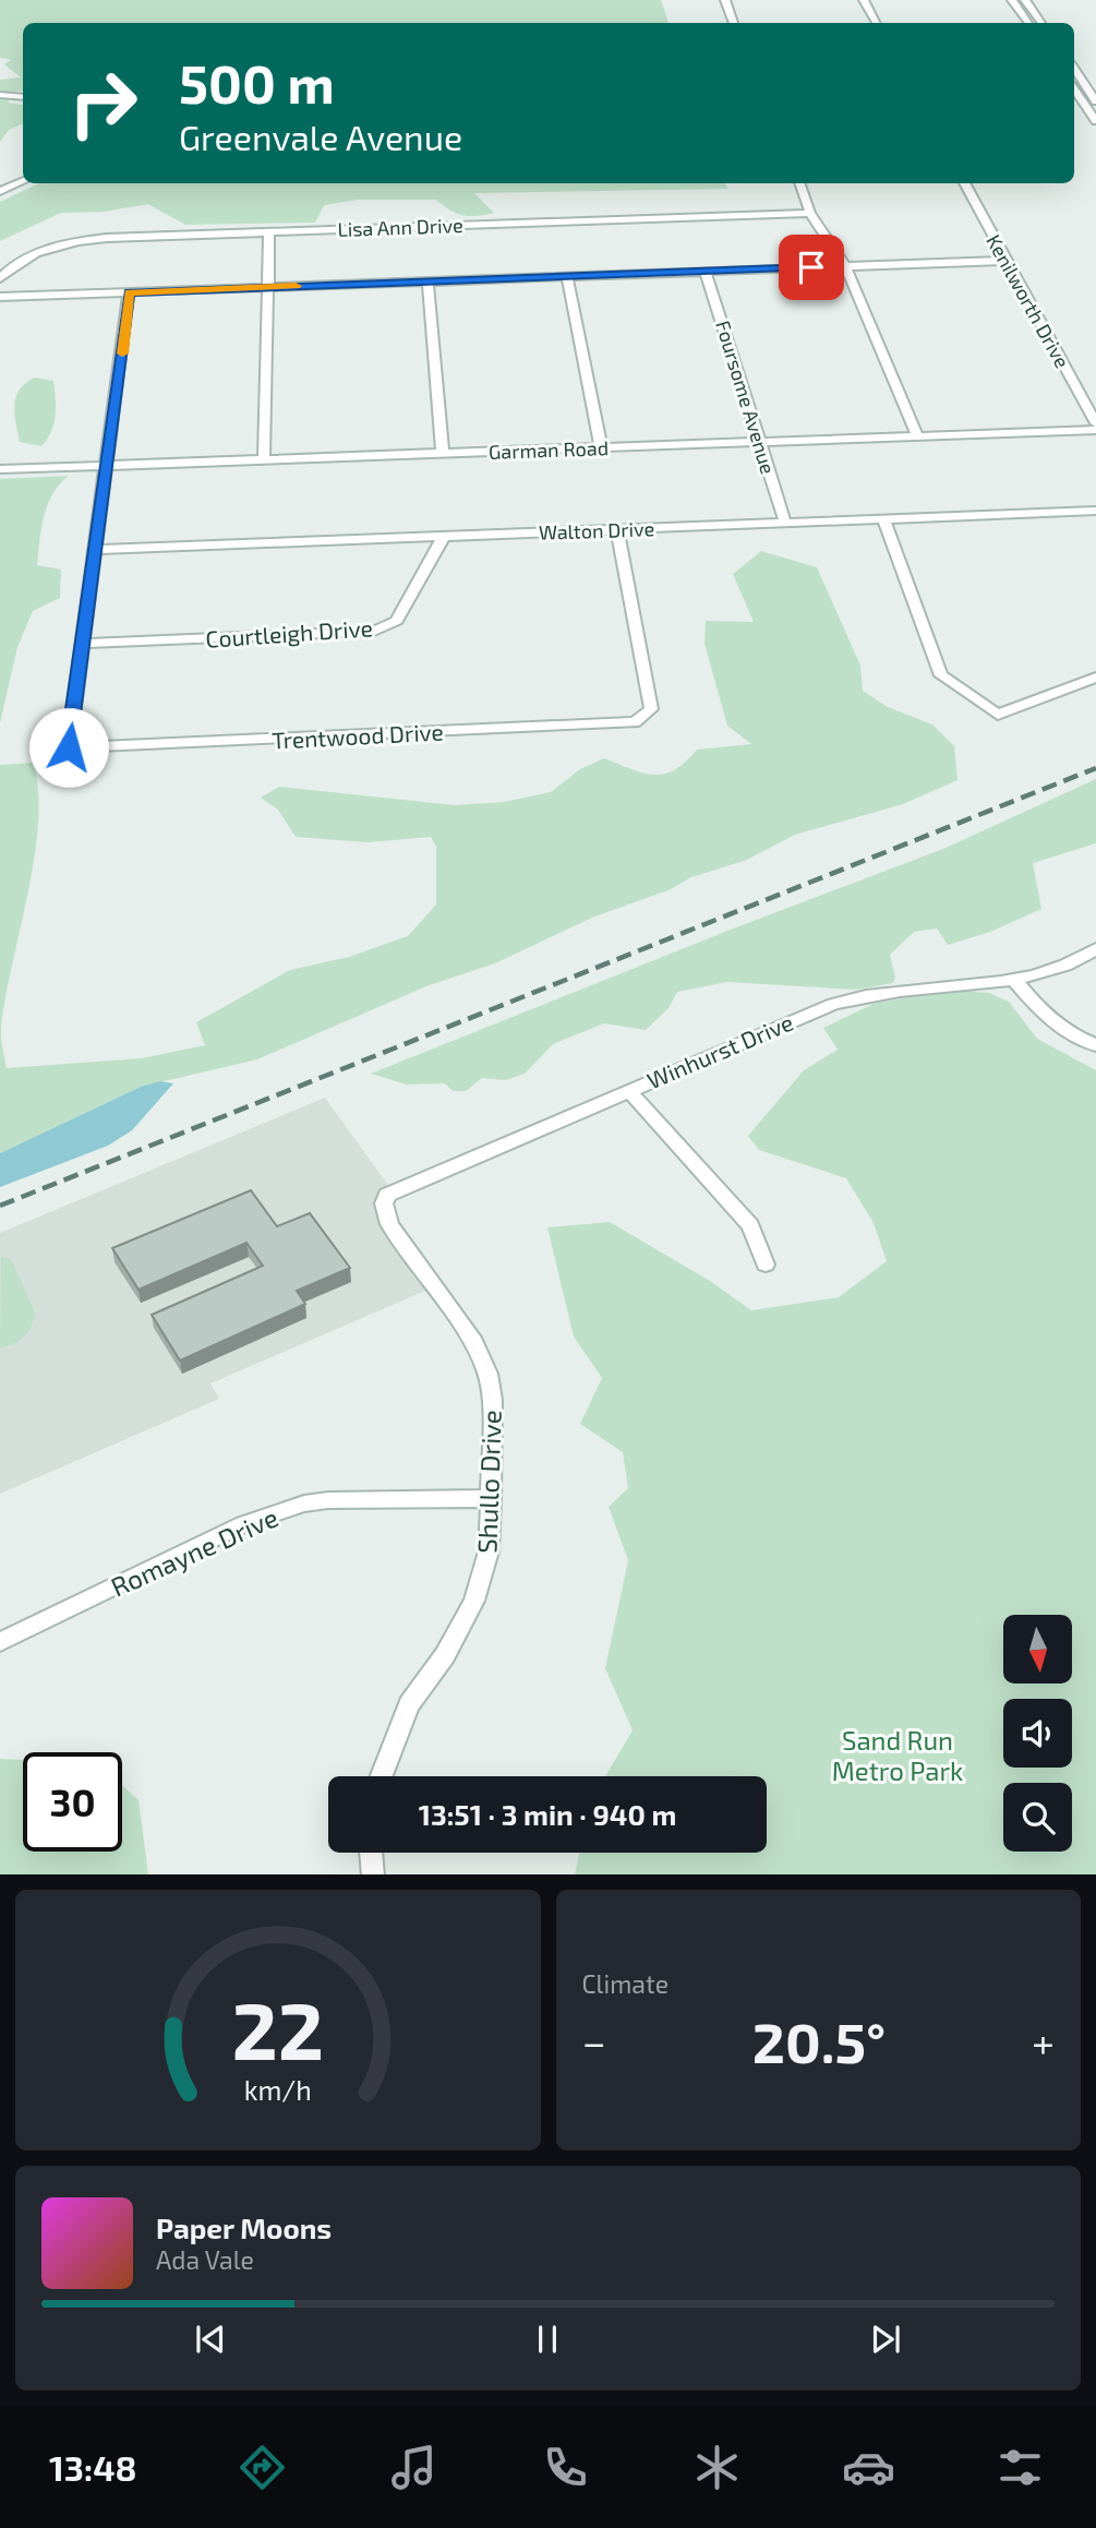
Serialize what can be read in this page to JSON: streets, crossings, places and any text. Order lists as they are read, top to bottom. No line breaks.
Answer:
{"streets":{"street":["Lisa Ann Drive","Kenilworth Drive","Foursome Avenue","Garman Road","Walton Drive","Courtleigh Drive","Trentwood Drive","Winhurst Drive","Shullo Drive","Romayne Drive"]},"crossings":[["Foursome Avenue","Garman Road"],["Foursome Avenue","Walton Drive"],["Walton Drive","Courtleigh Drive"],["Walton Drive","Trentwood Drive"],["Winhurst Drive","Shullo Drive"],["Shullo Drive","Romayne Drive"]],"parks":["Sand Run Metro Park"],"north":"bottom","page":{"turn":["500 m","Greenvale Avenue"],"limit":"30","trip":"13:51 · 3 min · 940 m","tile":"Climate","heat":["−","20.5°","+"],"song":["Paper Moons","Ada Vale"],"tabs":"13:48","gauge":["22","km/h"]}}
